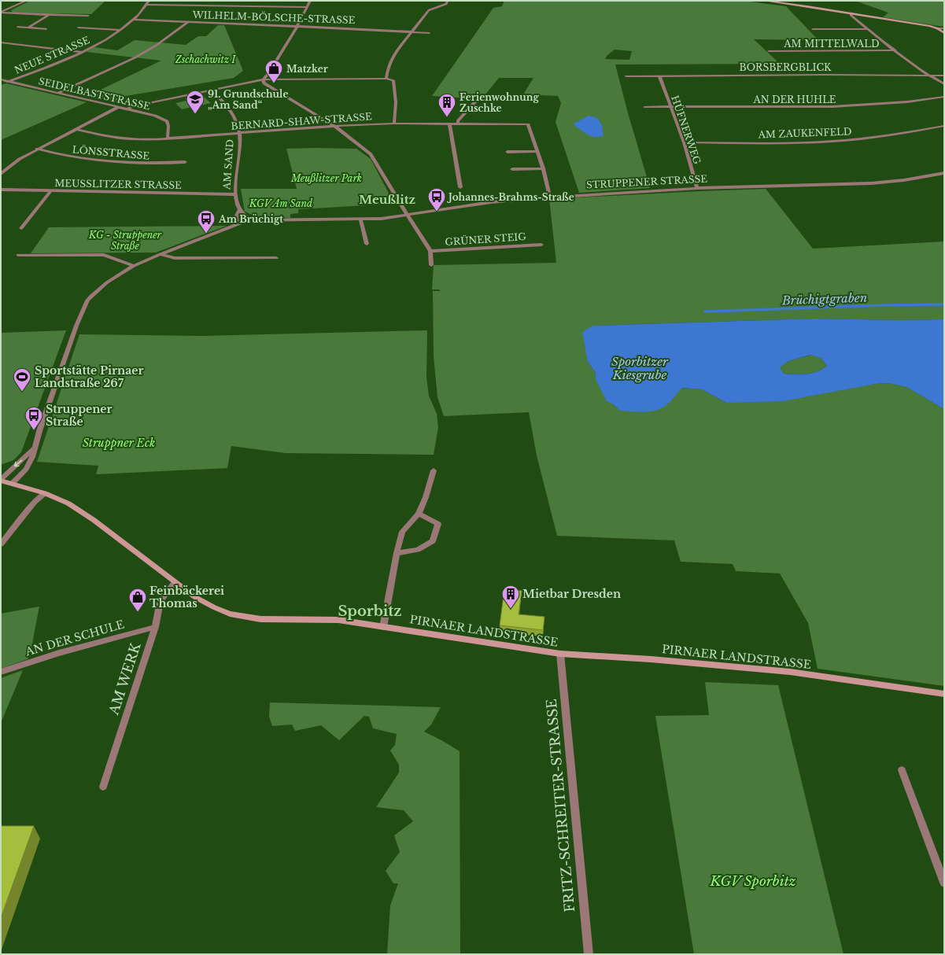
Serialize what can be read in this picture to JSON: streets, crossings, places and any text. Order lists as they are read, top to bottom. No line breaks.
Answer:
{"streets":{"street":["WILHELM-BÖLSCHE-STRASSE","AM MITTELWALD","NEUE STRASSE","BORSBERGBLICK","SEIDELBASTSTRASSE","AN DER HUHLE","BERNARD-SHAW-STRASSE","HÜFNERWEG","AM ZAUKENFELD","LÖNSSTRASSE","AM SAND","STRUPPENER STRASSE","MEUSSLITZER STRASSE","GRÜNER STEIG","PIRNAER LANDSTRASSE","AN DER SCHULE","AM WERK","FRITZ-SCHREITER-STRASSE"]},"crossings":[["WILHELM-BÖLSCHE-STRASSE","NEUE STRASSE"],["NEUE STRASSE","SEIDELBASTSTRASSE"],["BORSBERGBLICK","HÜFNERWEG"],["SEIDELBASTSTRASSE","BERNARD-SHAW-STRASSE"],["AN DER HUHLE","HÜFNERWEG"],["BERNARD-SHAW-STRASSE","AM SAND"],["HÜFNERWEG","AM ZAUKENFELD"],["HÜFNERWEG","STRUPPENER STRASSE"],["AM SAND","STRUPPENER STRASSE"],["AM SAND","MEUSSLITZER STRASSE"],["STRUPPENER STRASSE","PIRNAER LANDSTRASSE"],["PIRNAER LANDSTRASSE","AM WERK"],["PIRNAER LANDSTRASSE","FRITZ-SCHREITER-STRASSE"],["AN DER SCHULE","AM WERK"]],"districts":["Meußlitz","Sporbitz"],"water":["Brüchigtgraben","Sporbitzer Kiesgrube"],"parks":["Zschachwitz I","Meußlitzer Park","KGV Am Sand","KG - Struppener Straße","Struppner Eck","KGV Sporbitz"],"places":{"shop":["Matzker","Feinbäckerei Thomas"],"school or university":["91. Grundschule „Am Sand“"],"building":["Ferienwohnung Zuschke","Mietbar Dresden"],"bus stop":["Johannes-Brahms-Straße","Am Brüchigt","Struppener Straße"],"sports":["Sportstätte Pirnaer Landstraße 267"]}}
